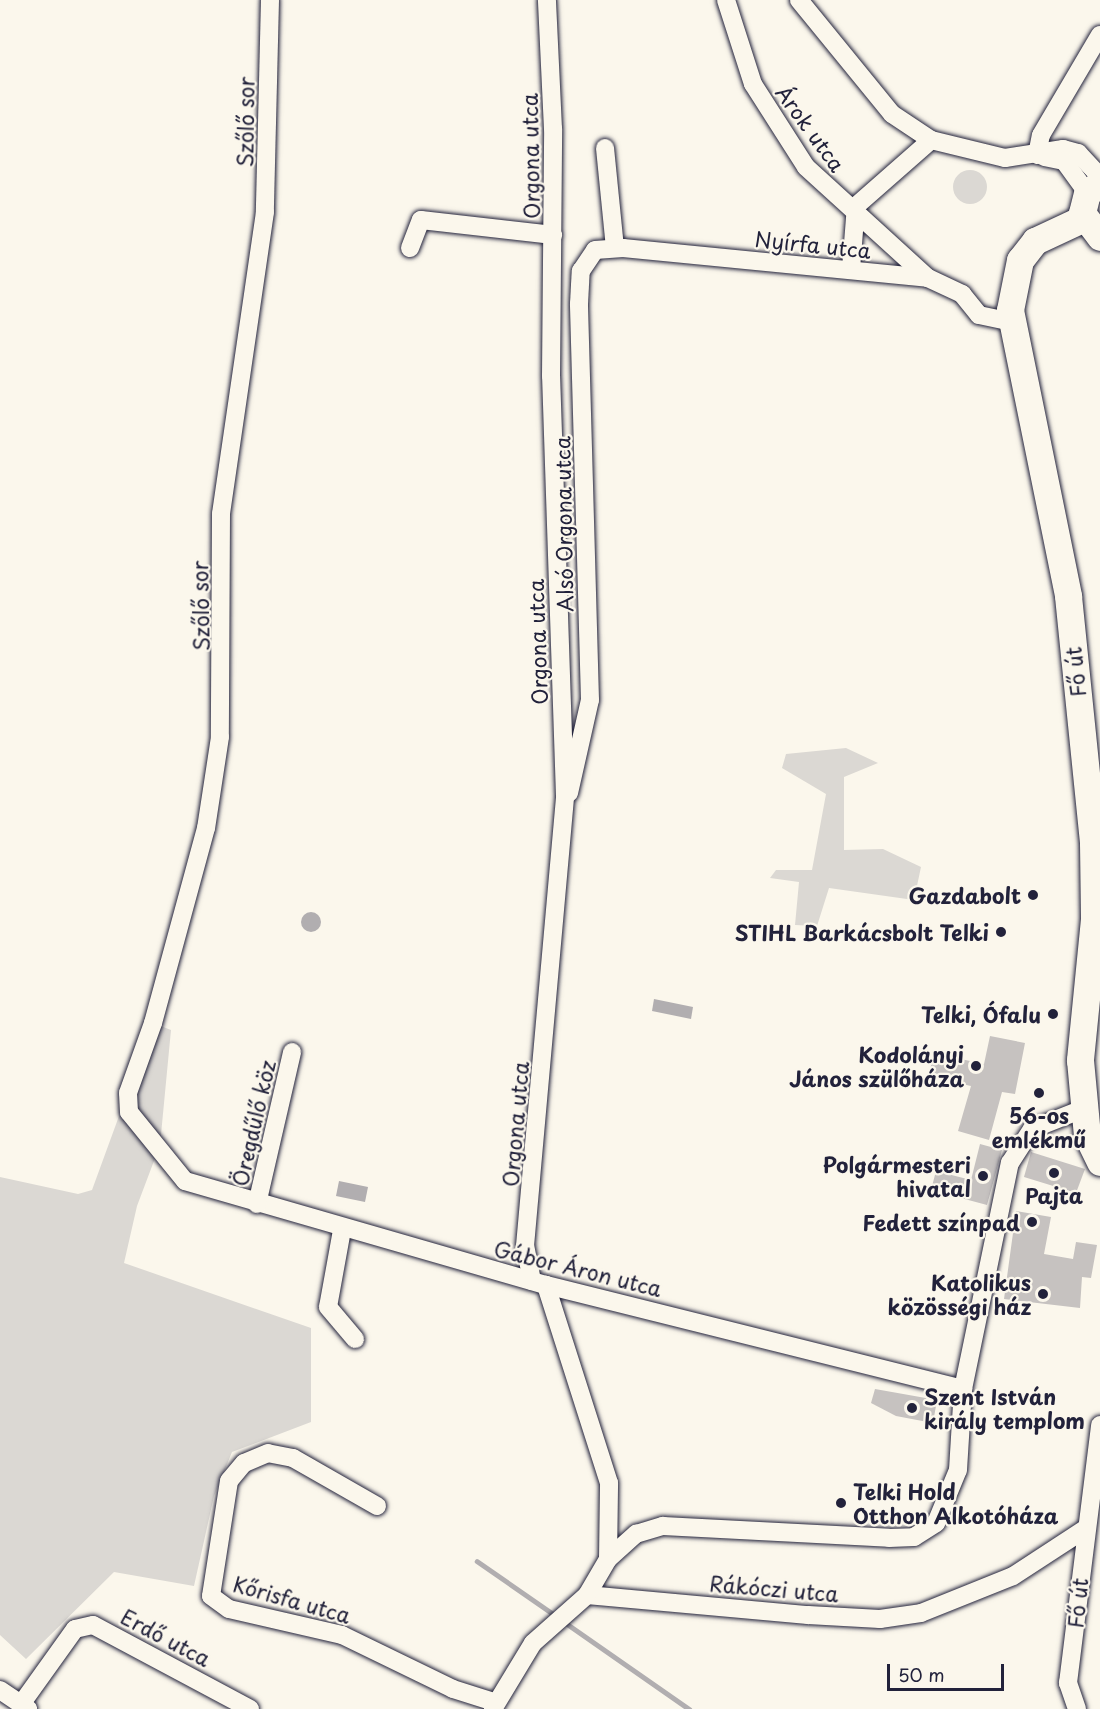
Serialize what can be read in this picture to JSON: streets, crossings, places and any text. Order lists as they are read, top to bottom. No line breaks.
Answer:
{"streets":{"main road":["Fő út"],"street":["Szőlő sor","Árok utca","Orgona utca","Nyírfa utca","Alsó Orgona utca","Öregdűlő köz","Gábor Áron utca","Rákóczi utca","Kőrisfa utca","Erdő utca"]},"crossings":[["Szőlő sor","Gábor Áron utca"],["Árok utca","Nyírfa utca"],["Orgona utca","Alsó Orgona utca"],["Orgona utca","Gábor Áron utca"],["Nyírfa utca","Alsó Orgona utca"],["Nyírfa utca","Fő út"],["Fő út","Rákóczi utca"],["Öregdűlő köz","Gábor Áron utca"]],"places":["Gazdabolt","STIHL Barkácsbolt Telki","Telki, Ófalu","Kodolányi János szülőháza","56-os emlékmű","Pajta","Polgármesteri hivatal","Fedett színpad","Katolikus közösségi ház","Szent István király templom","Telki Hold Otthon Alkotóháza"],"scale_bar":"50 m"}
